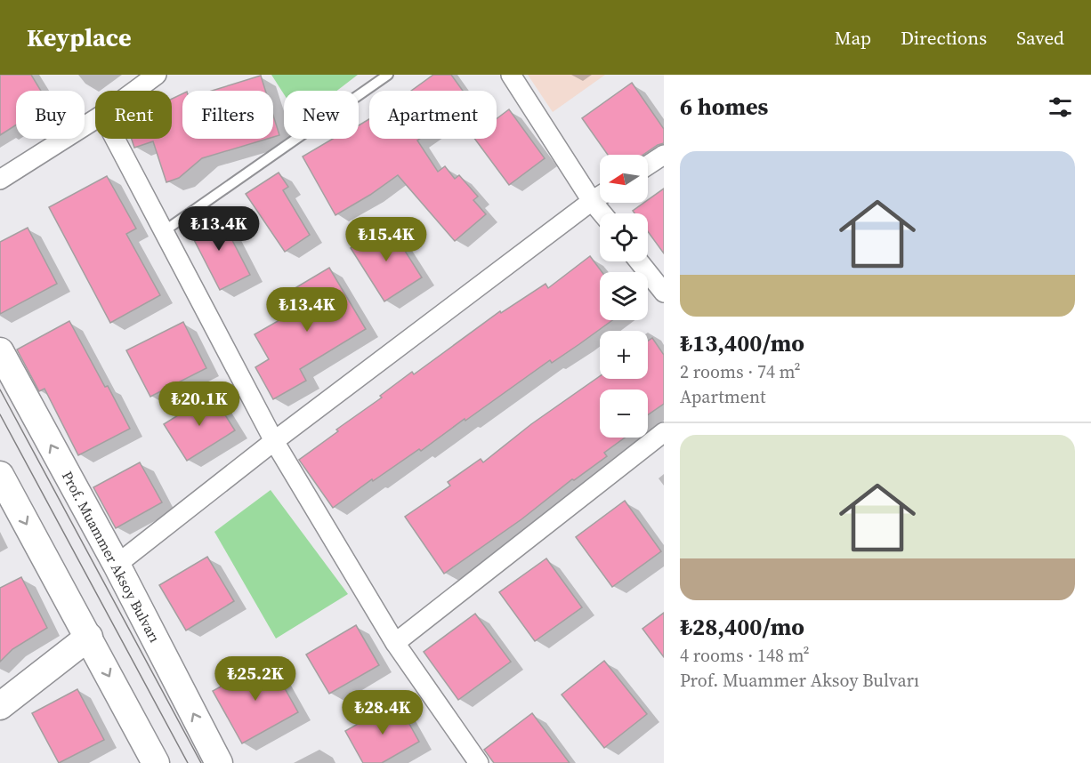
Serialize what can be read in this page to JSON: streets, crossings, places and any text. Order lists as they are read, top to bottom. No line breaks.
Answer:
{"streets":{"main road":["Prof. Muammer Aksoy Bulvarı"]},"north":"left","page":{"header":"Keyplace","nav":["Map","Directions","Saved"],"heading":"6 homes","chip":["Buy","Rent","Filters","New","Apartment"],"list":[{"name":"₺13,400/mo","note":"2 rooms · 74 m² · Apartment"},{"name":"₺28,400/mo","note":"4 rooms · 148 m² · Prof. Muammer Aksoy Bulvarı"}],"map_buttons":["+","−"],"price":["₺13.4K","₺15.4K","₺13.4K","₺20.1K","₺25.2K","₺28.4K"]}}
